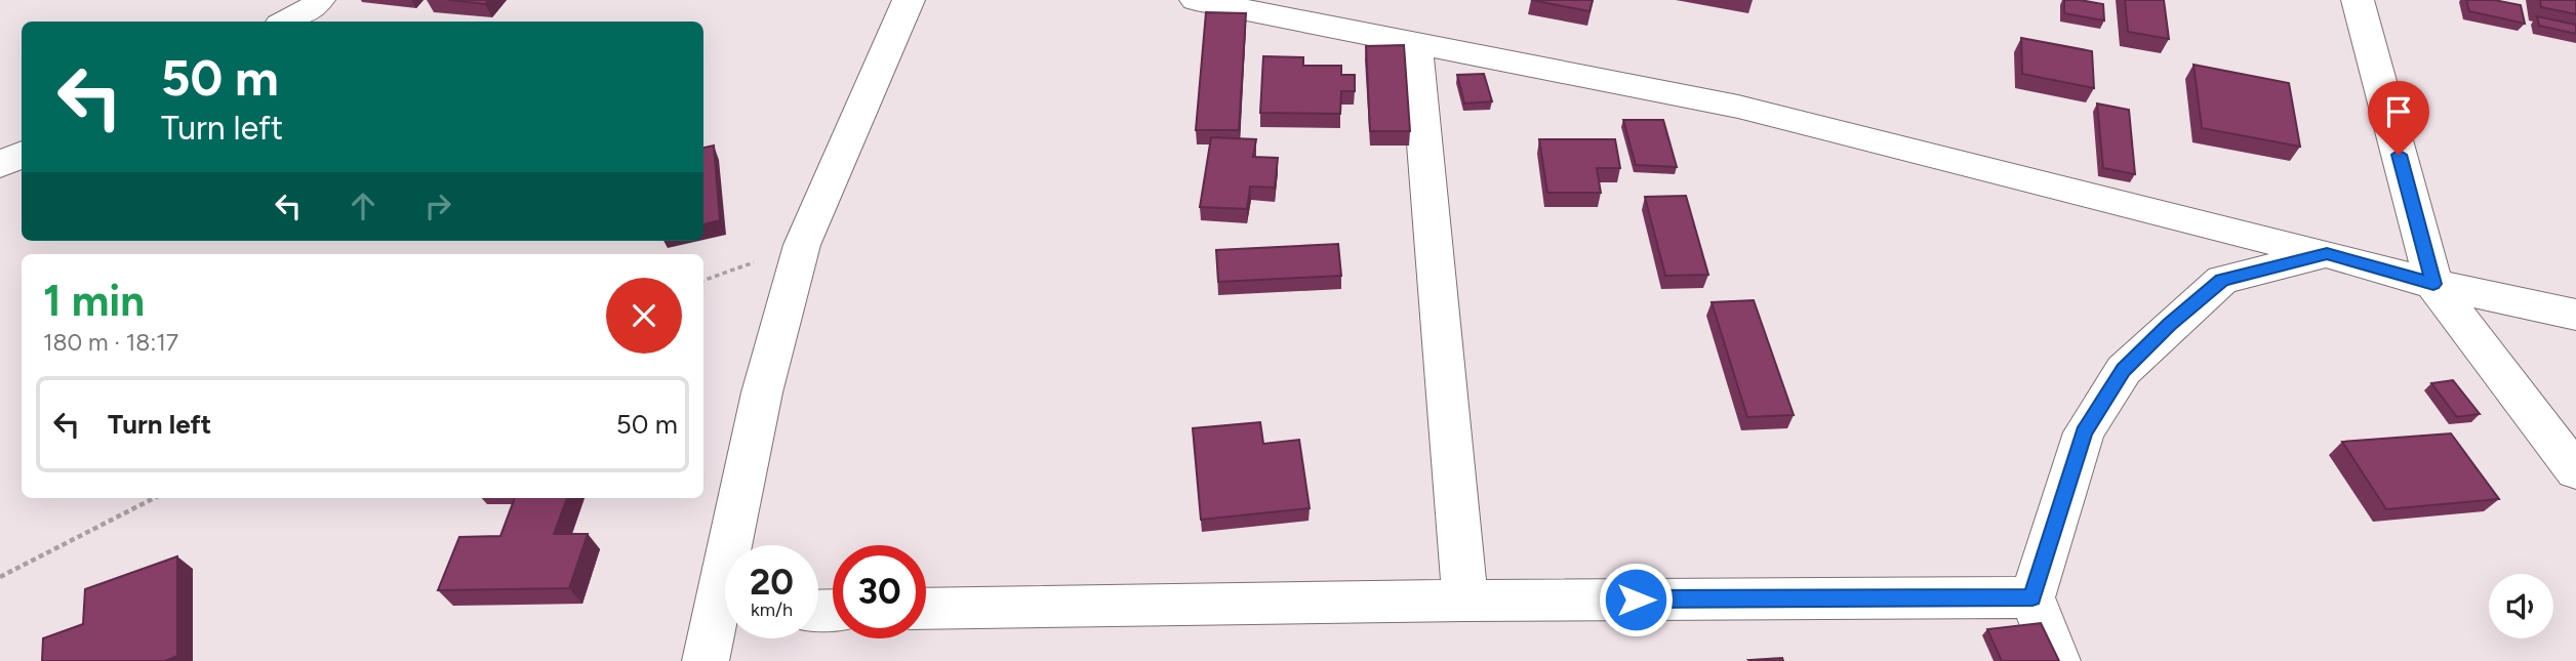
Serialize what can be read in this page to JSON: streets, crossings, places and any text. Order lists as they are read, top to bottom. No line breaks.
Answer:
{"page":{"turn":["50 m","Turn left"],"heading":["1 min","180 m · 18:17"],"list":[{"name":"Turn left","value":"50 m"}],"speed":"20 km/h","limit":"30"}}
